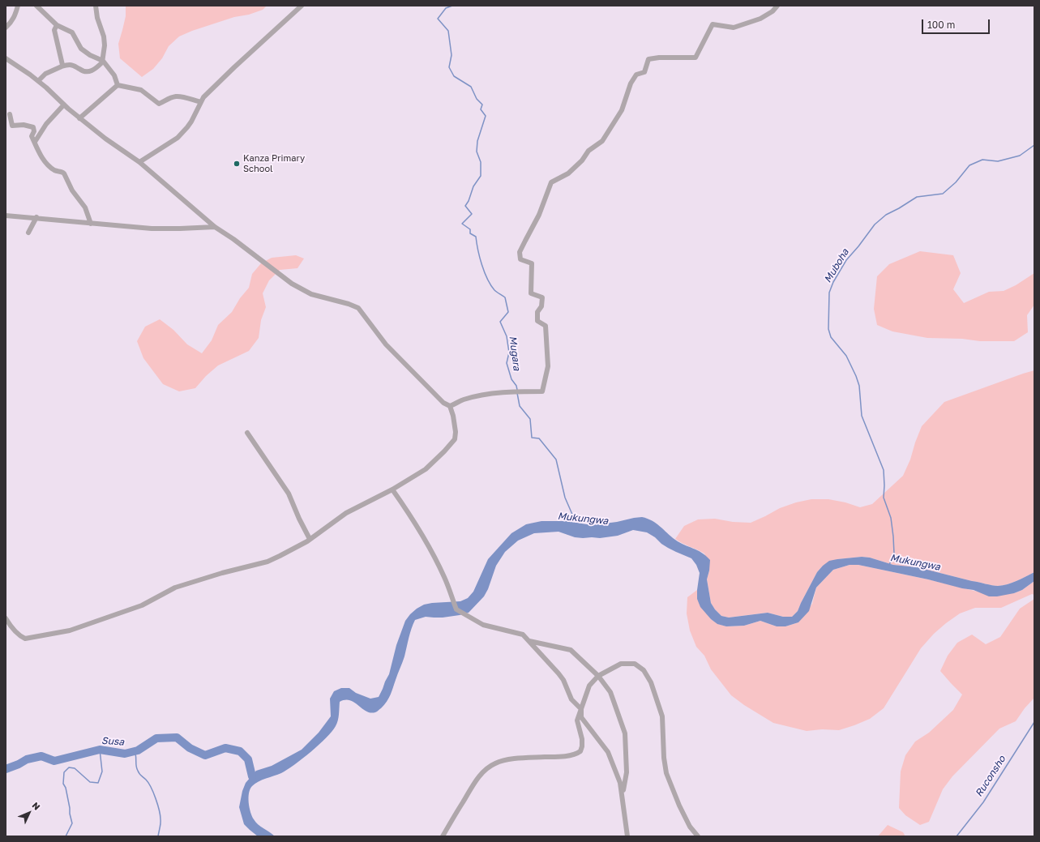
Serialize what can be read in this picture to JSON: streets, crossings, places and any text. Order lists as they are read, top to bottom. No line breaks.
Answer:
{"water":["Muboha","Mugara","Mukungwa","Susa","Ruconsho"],"places":["Kanza Primary School"],"scale_bar":"100 m","north":"top right"}
